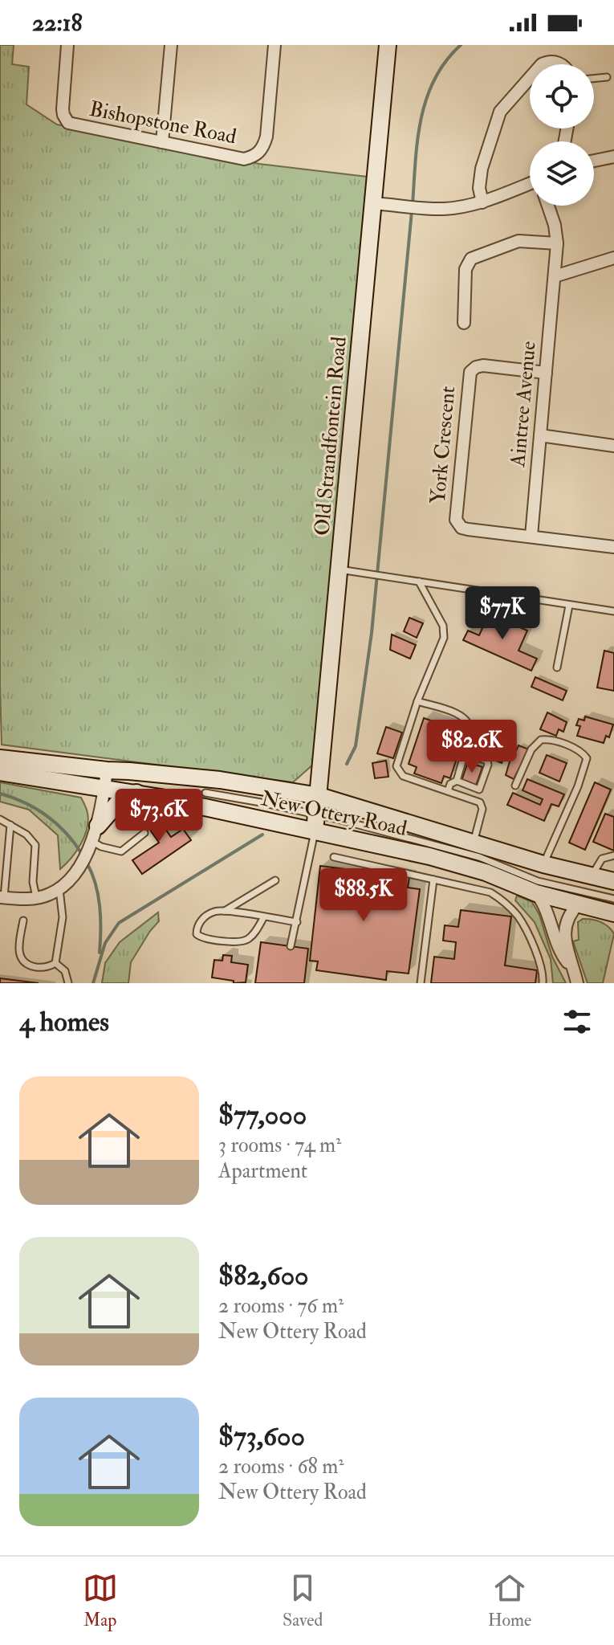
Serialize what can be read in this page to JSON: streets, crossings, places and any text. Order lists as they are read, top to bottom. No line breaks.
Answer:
{"streets":{"main road":["Old Strandfontein Road","New Ottery Road"],"street":["Bishopstone Road","Aintree Avenue","York Crescent"]},"crossings":[["Aintree Avenue","York Crescent"],["Old Strandfontein Road","New Ottery Road"]],"page":{"status":"22:18","price":["$77K","$82.6K","$73.6K","$88.5K"],"heading":"4 homes","list":[{"name":"$77,000","note":"3 rooms · 74 m² · Apartment"},{"name":"$82,600","note":"2 rooms · 76 m² · New Ottery Road"},{"name":"$73,600","note":"2 rooms · 68 m² · New Ottery Road"}],"tabs":["Map","Saved","Home"]}}
